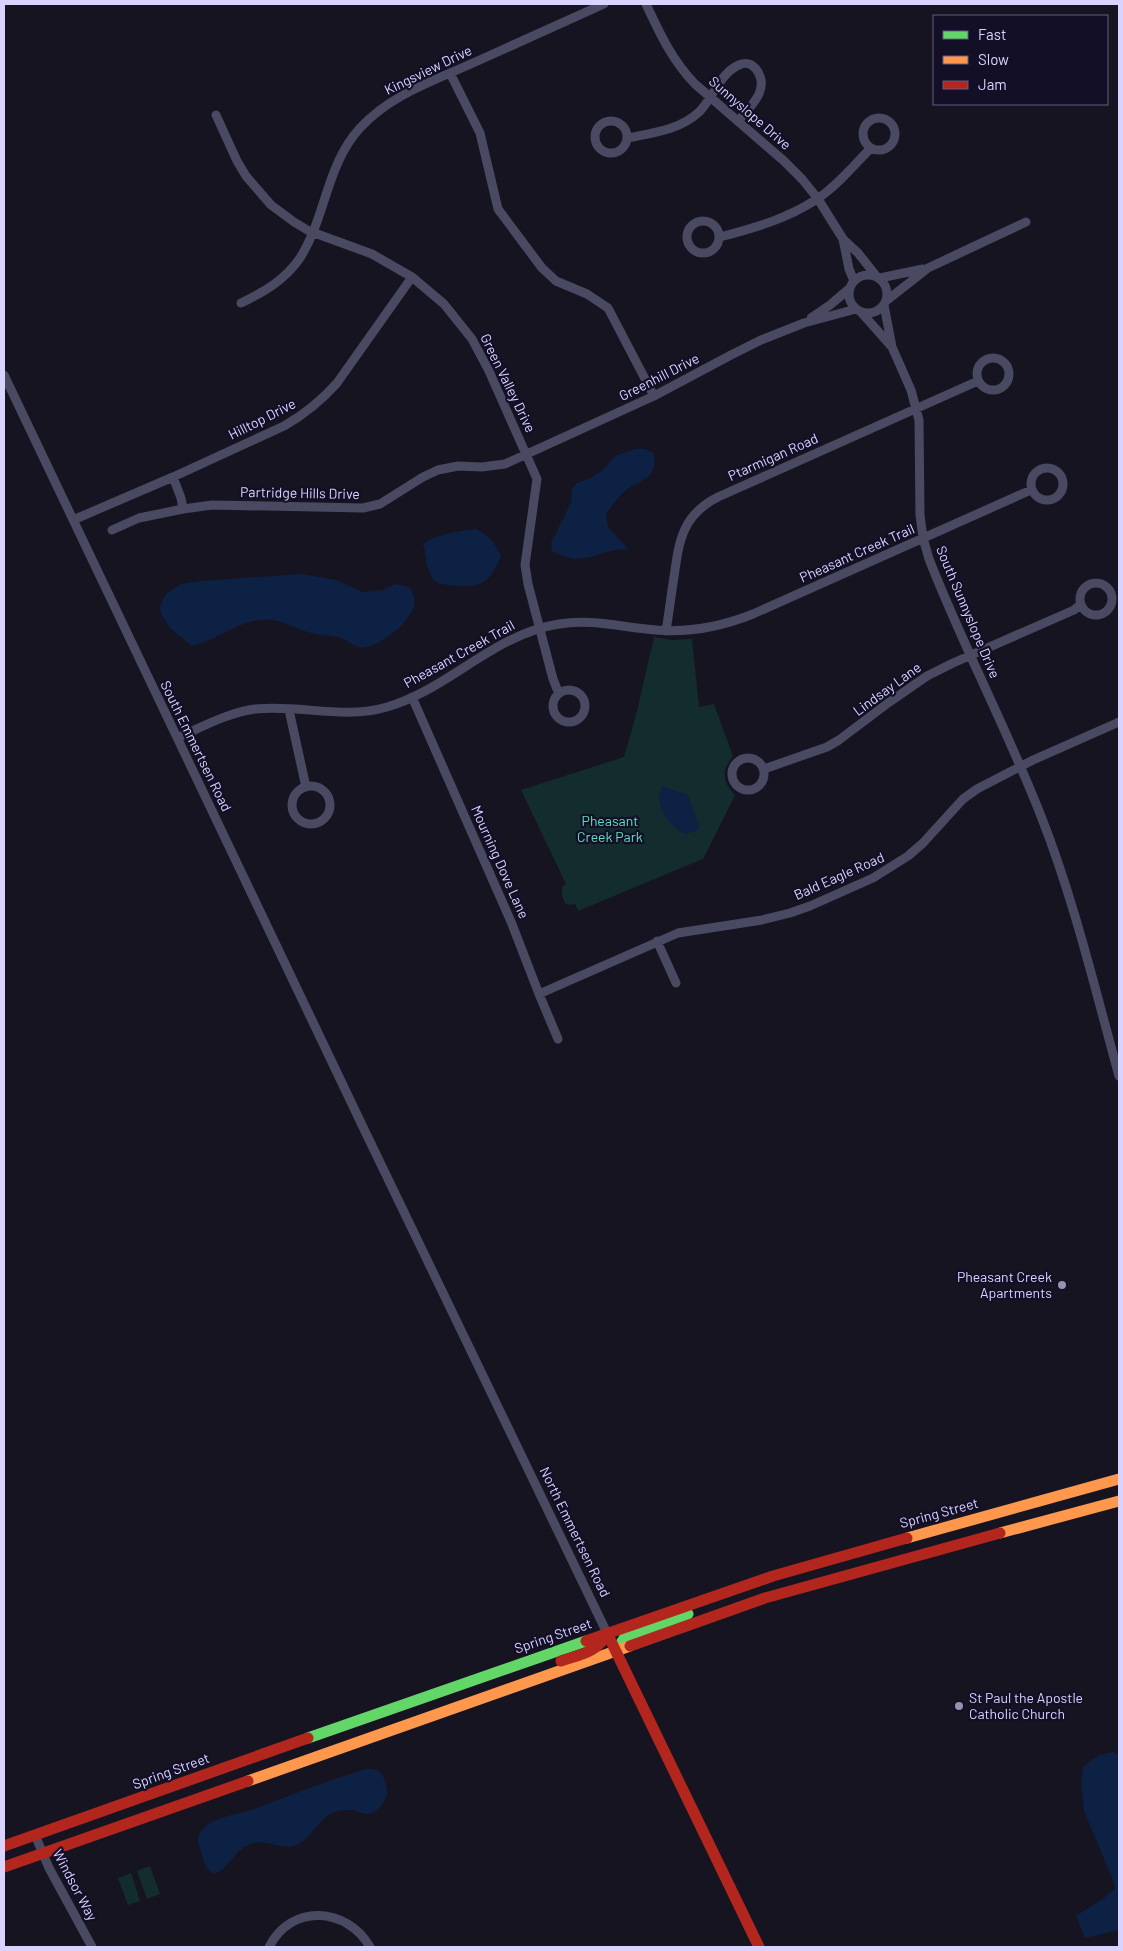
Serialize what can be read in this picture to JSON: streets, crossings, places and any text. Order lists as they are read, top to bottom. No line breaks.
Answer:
{"streets":{"main road":["Spring Street","North Emmertsen Road"],"street":["Kingsview Drive","Sunnyslope Drive","Greenhill Drive","Green Valley Drive","Hilltop Drive","Ptarmigan Road","Partridge Hills Drive","Pheasant Creek Trail","South Sunnyslope Drive","Lindsay Lane","South Emmertsen Road","Mourning Dove Lane","Bald Eagle Road","Windsor Way"]},"crossings":[["Kingsview Drive","Green Valley Drive"],["Sunnyslope Drive","Greenhill Drive"],["Sunnyslope Drive","South Sunnyslope Drive"],["Greenhill Drive","Green Valley Drive"],["Greenhill Drive","Partridge Hills Drive"],["Greenhill Drive","South Sunnyslope Drive"],["Green Valley Drive","Hilltop Drive"],["Green Valley Drive","Partridge Hills Drive"],["Green Valley Drive","Pheasant Creek Trail"],["Hilltop Drive","South Emmertsen Road"],["Ptarmigan Road","Pheasant Creek Trail"],["Ptarmigan Road","South Sunnyslope Drive"],["Pheasant Creek Trail","South Sunnyslope Drive"],["Pheasant Creek Trail","South Emmertsen Road"],["Pheasant Creek Trail","Mourning Dove Lane"],["South Sunnyslope Drive","Lindsay Lane"],["South Sunnyslope Drive","Bald Eagle Road"],["South Emmertsen Road","North Emmertsen Road"],["Mourning Dove Lane","Bald Eagle Road"],["Spring Street","North Emmertsen Road"],["Spring Street","Windsor Way"]],"parks":["Pheasant Creek Park"],"places":["Pheasant Creek Apartments","St Paul the Apostle Catholic Church"],"legend":["Fast","Slow","Jam"]}
